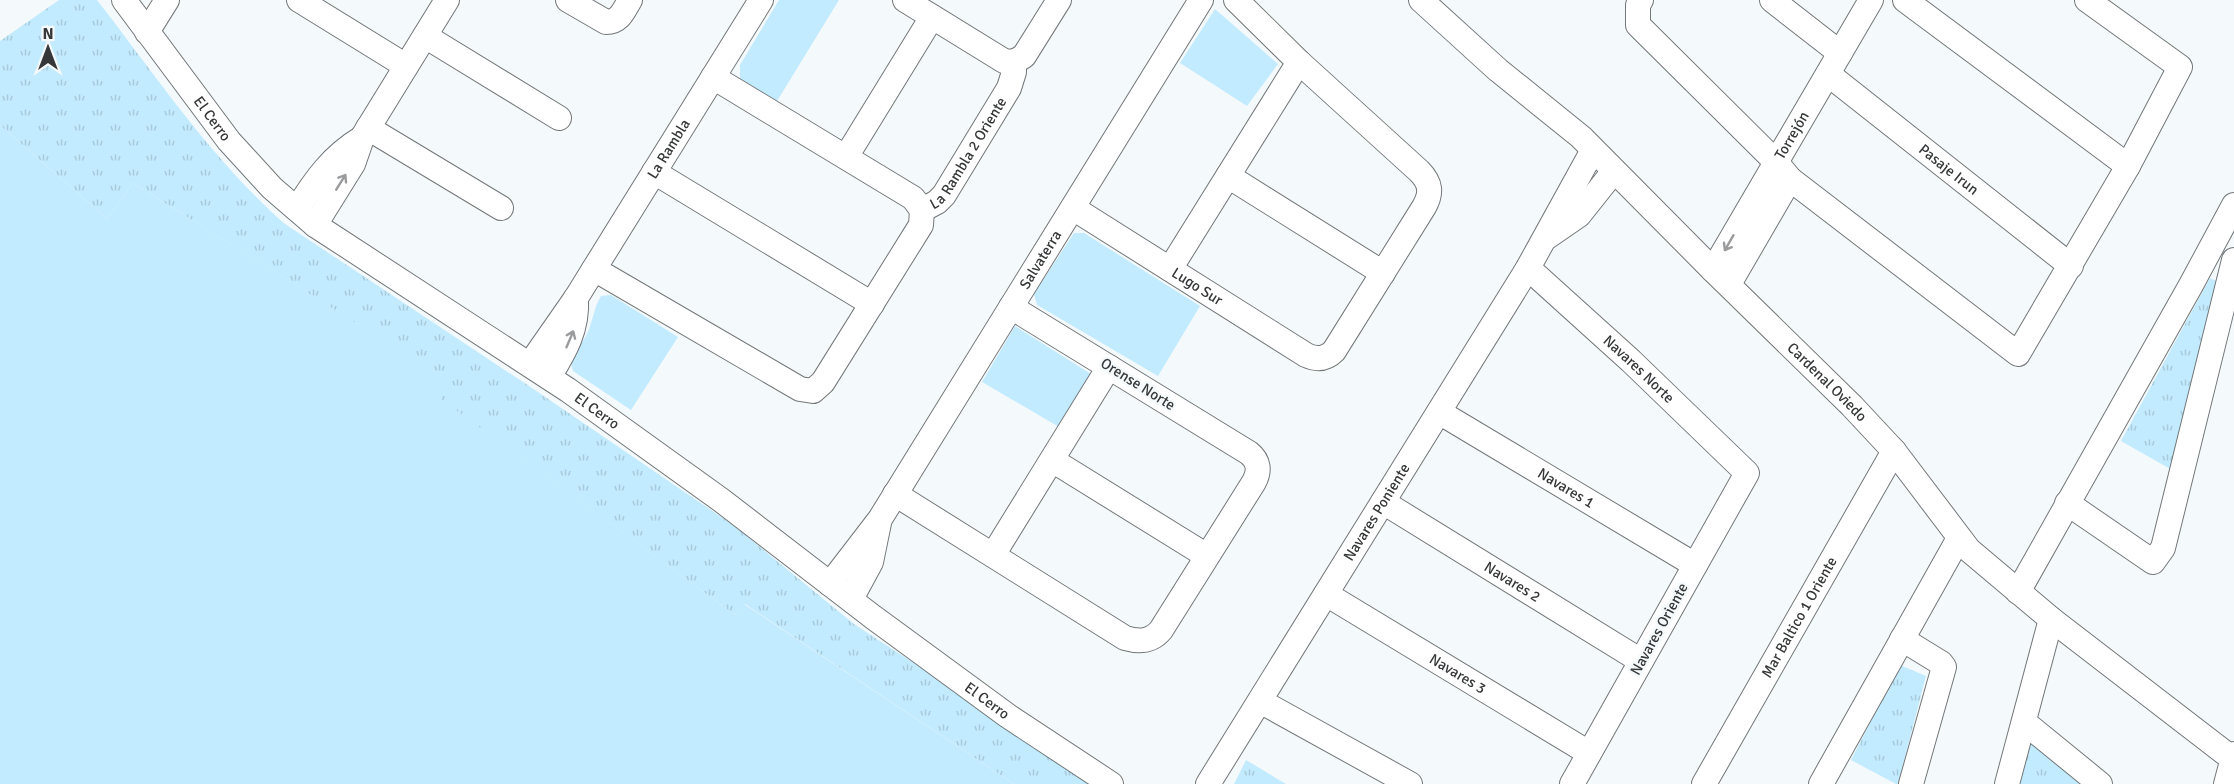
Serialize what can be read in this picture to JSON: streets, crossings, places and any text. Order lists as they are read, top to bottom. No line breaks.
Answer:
{"streets":{"street":["El Cerro","Torrejón","La Rambla","La Rambla 2 Oriente","Pasaje Irun","Salvaterra","Lugo Sur","Navares Norte","Cardenal Oviedo","Orense Norte","Navares 1","Navares Poniente","Navares 2","Mar Baltico 1 Oriente","Navares Oriente","Navares 3"]},"crossings":[["El Cerro","La Rambla"],["El Cerro","Salvaterra"],["Torrejón","Pasaje Irun"],["Torrejón","Cardenal Oviedo"],["La Rambla","La Rambla 2 Oriente"],["Salvaterra","Lugo Sur"],["Salvaterra","Orense Norte"],["Navares Norte","Navares Poniente"],["Navares Norte","Navares Oriente"],["Cardenal Oviedo","Navares Poniente"],["Cardenal Oviedo","Mar Baltico 1 Oriente"],["Navares 1","Navares Poniente"],["Navares 1","Navares Oriente"],["Navares Poniente","Navares 2"],["Navares Poniente","Navares 3"],["Navares 2","Navares Oriente"],["Navares Oriente","Navares 3"]],"north":"top"}
